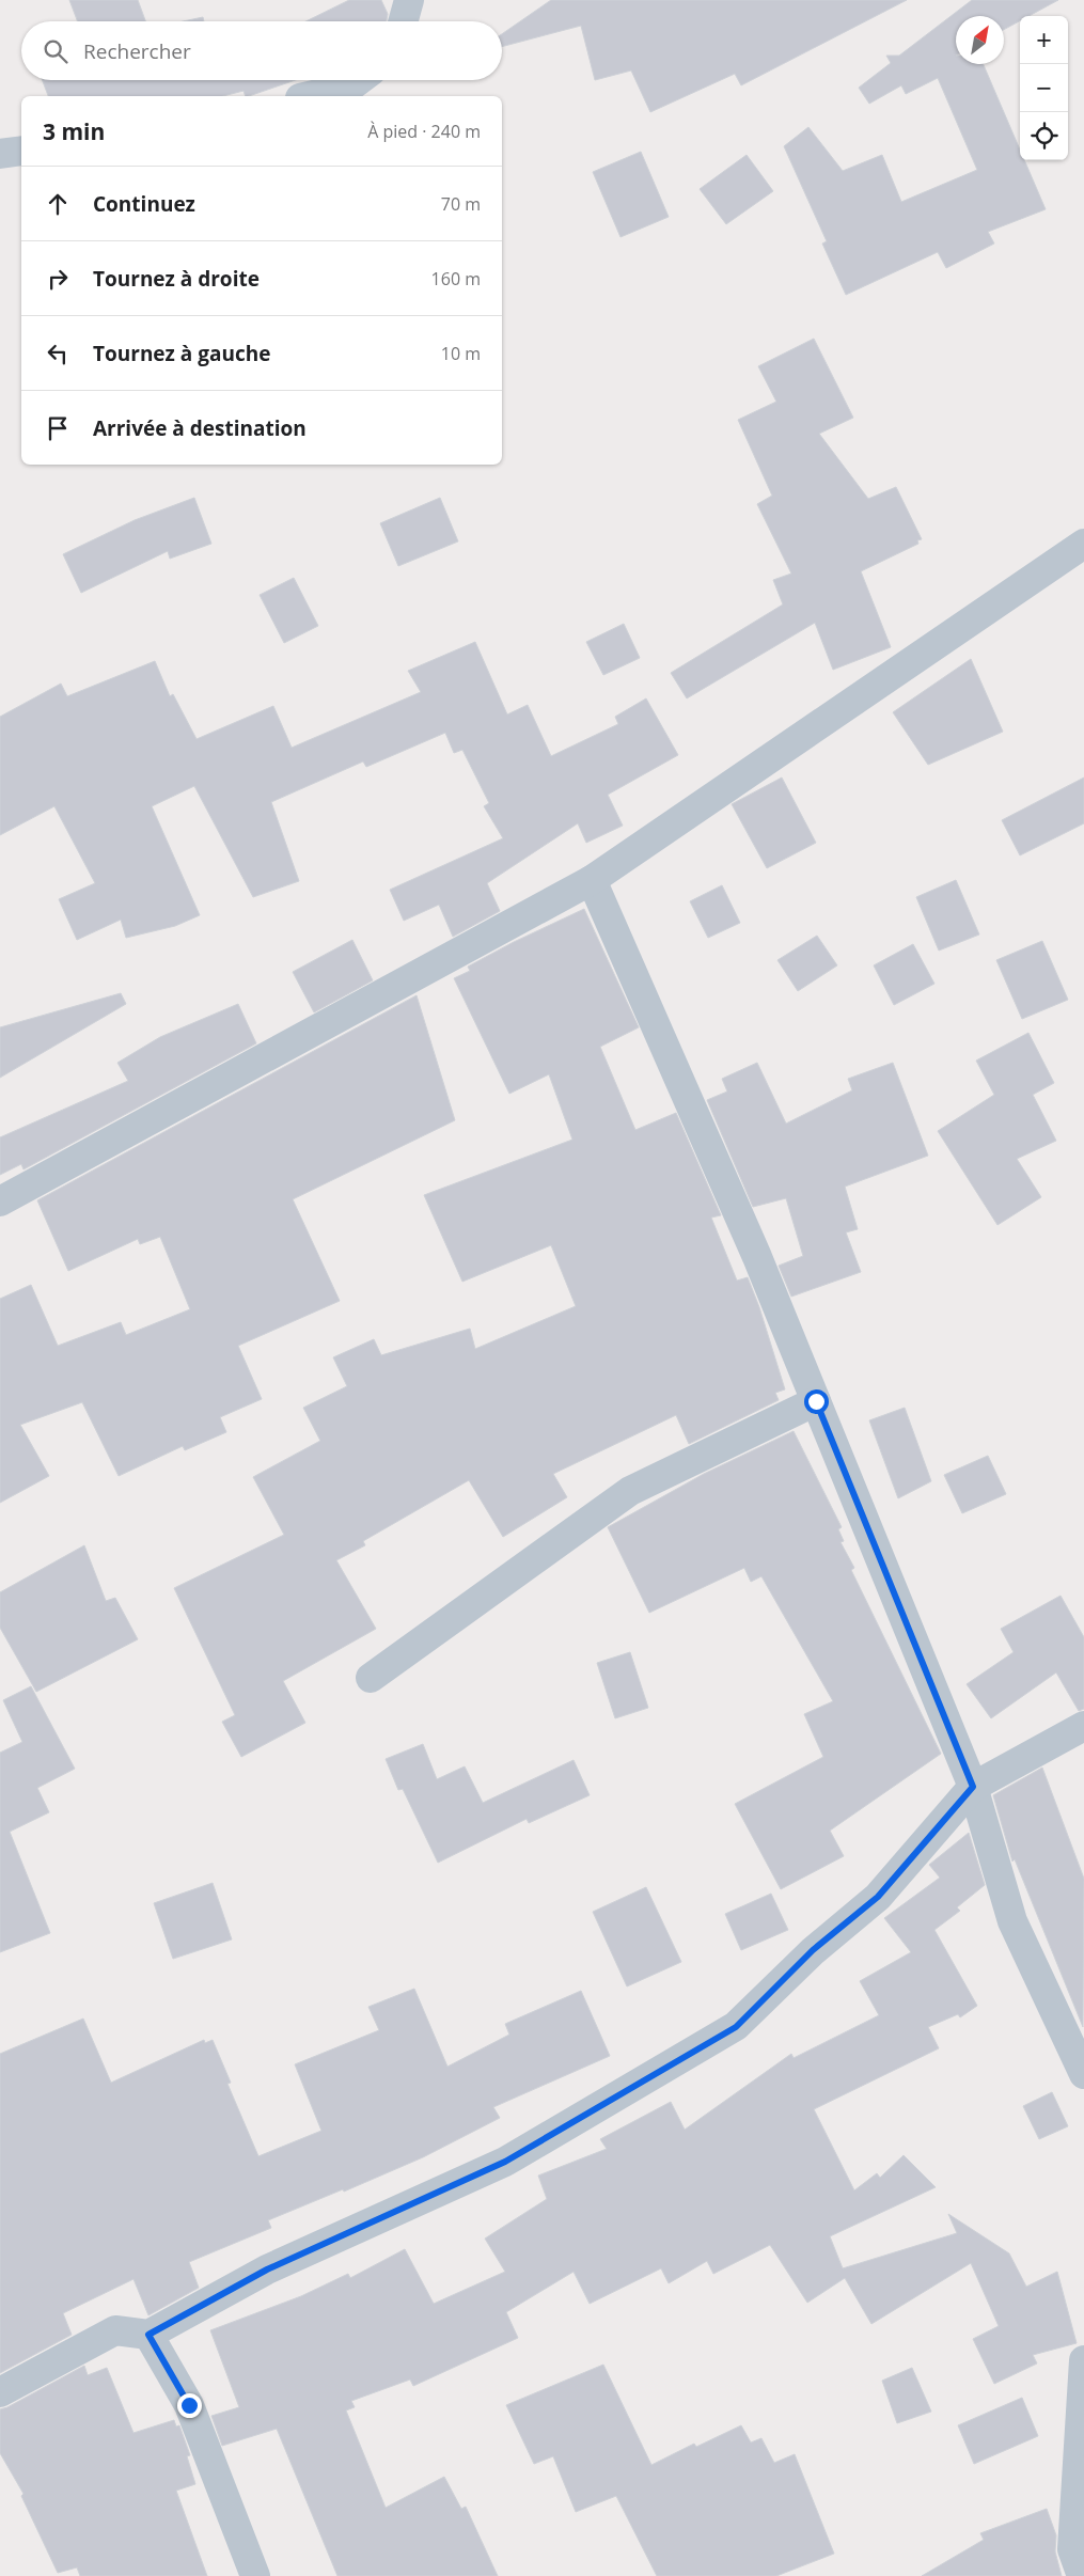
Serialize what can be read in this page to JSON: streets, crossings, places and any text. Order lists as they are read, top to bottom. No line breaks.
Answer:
{"north":"top right","page":{"map_buttons":["+","−"],"search":"Rechercher","heading":["3 min","À pied · 240 m"],"list":[["Continuez","70 m"],["Tournez à droite","160 m"],["Tournez à gauche","10 m"],"Arrivée à destination"]}}
